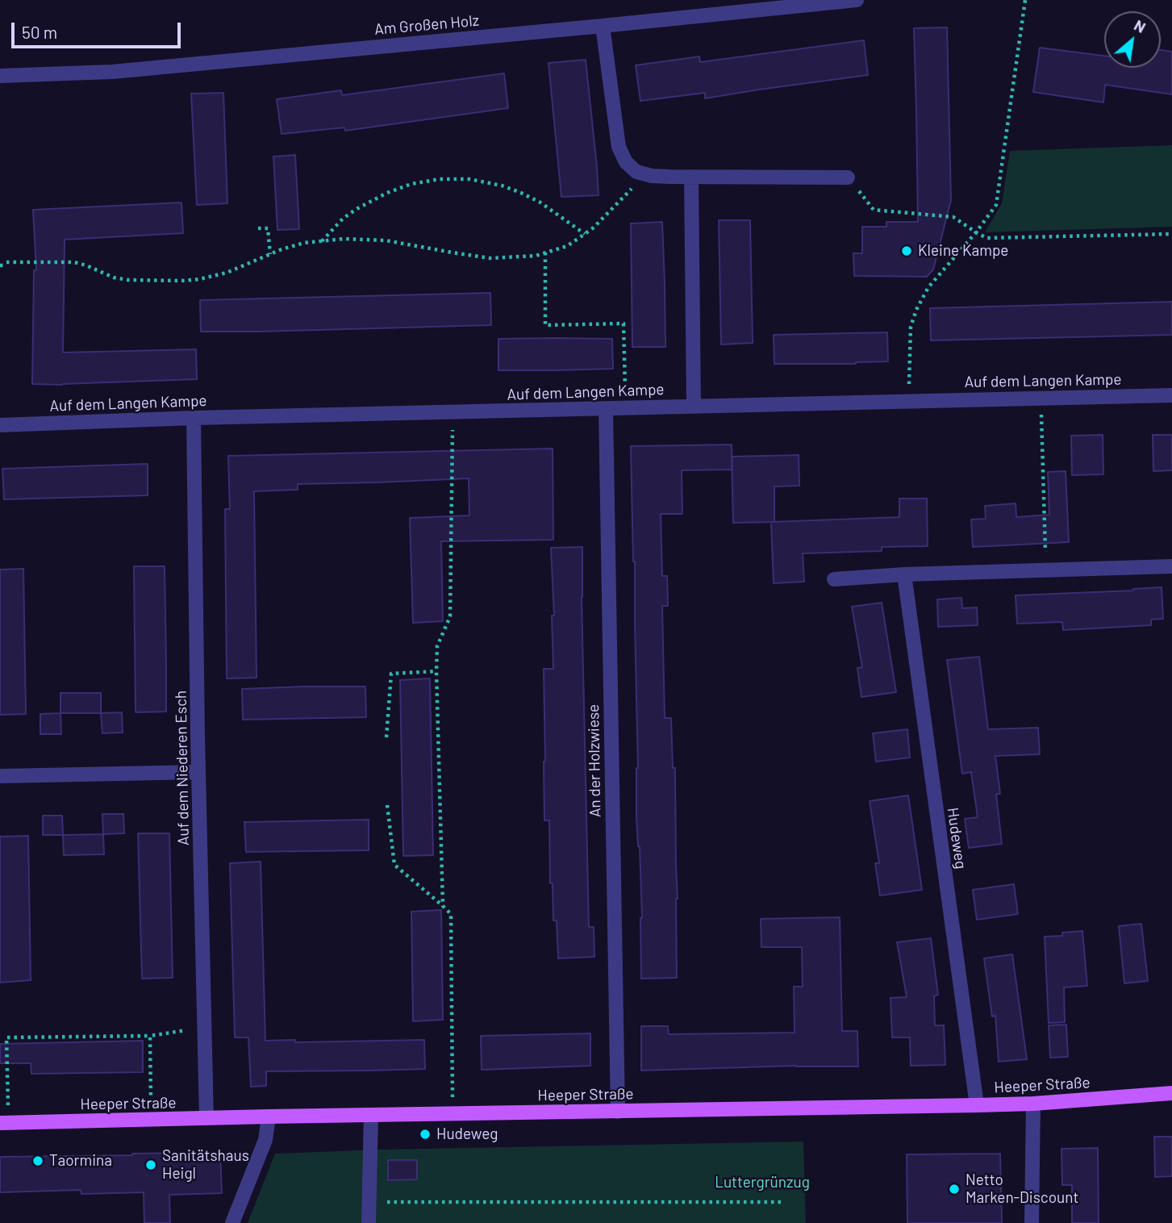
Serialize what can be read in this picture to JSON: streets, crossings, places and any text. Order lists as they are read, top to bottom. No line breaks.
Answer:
{"streets":{"main road":["Heeper Straße"],"street":["Am Großen Holz","Auf dem Langen Kampe","An der Holzwiese","Auf dem Niederen Esch","Hudeweg"]},"crossings":[["Auf dem Langen Kampe","An der Holzwiese"],["Auf dem Langen Kampe","Auf dem Niederen Esch"],["An der Holzwiese","Heeper Straße"],["Auf dem Niederen Esch","Heeper Straße"],["Hudeweg","Heeper Straße"]],"parks":["Luttergrünzug"],"places":["Kleine Kampe","Hudeweg","Taormina","Sanitätshaus Heigl","Netto Marken-Discount"],"scale_bar":"50 m","north":"top right"}
